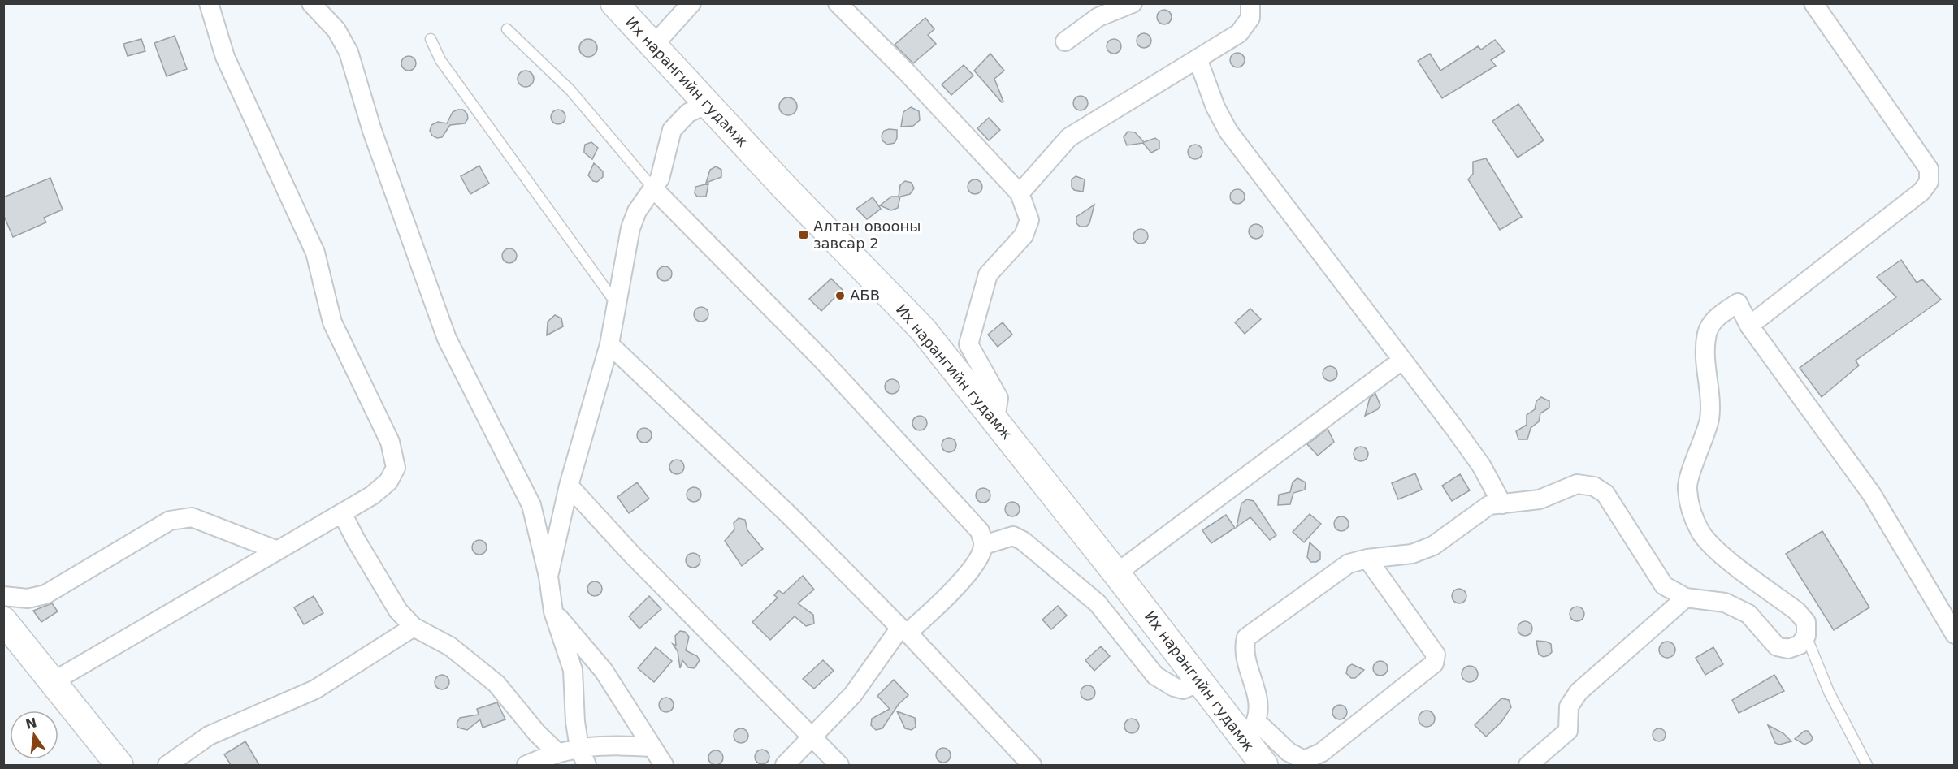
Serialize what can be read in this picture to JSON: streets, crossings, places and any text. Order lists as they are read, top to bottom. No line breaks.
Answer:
{"streets":{"main road":["Их нарангийн гудамж"]},"places":{"transit":["Алтан овооны завсар 2"],"other":["АБВ"]},"north":"top"}
